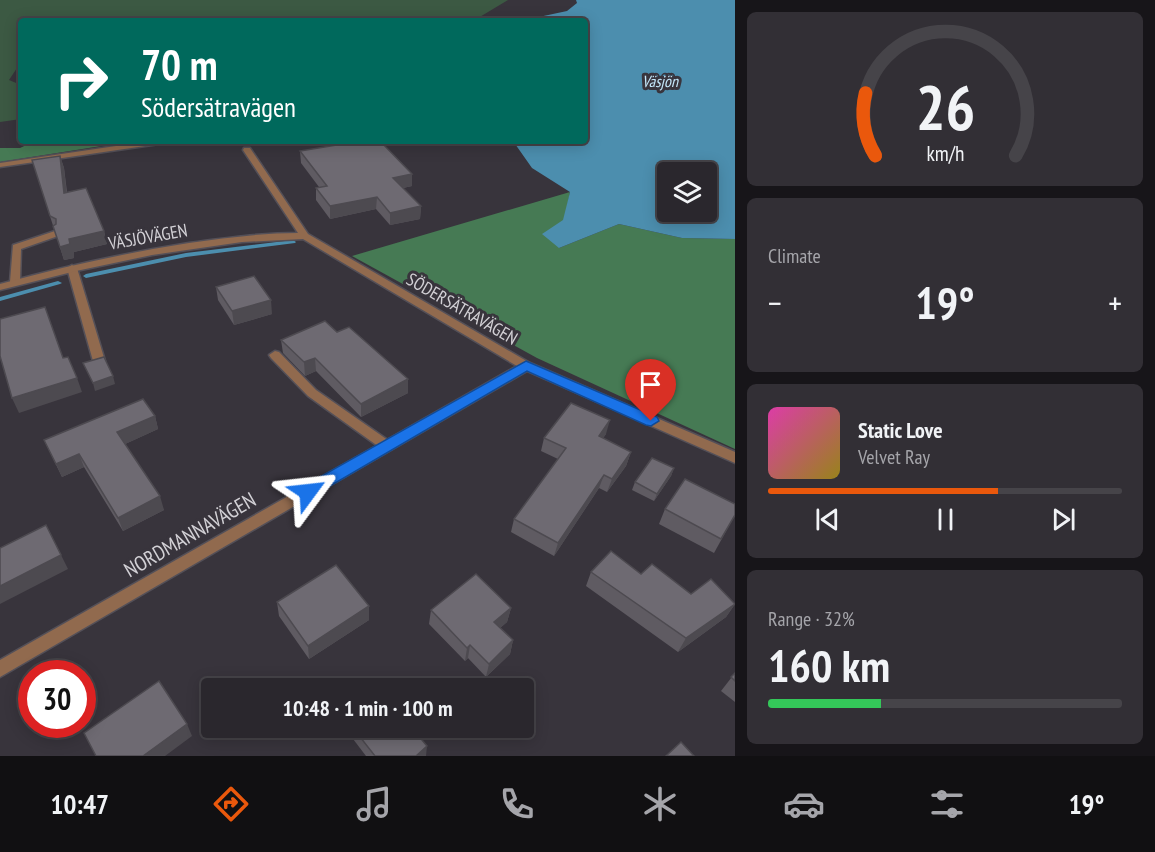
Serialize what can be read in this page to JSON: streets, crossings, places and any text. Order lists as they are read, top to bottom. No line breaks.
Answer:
{"streets":{"street":["VÄSJÖVÄGEN","SÖDERSÄTRAVÄGEN","NORDMANNAVÄGEN"]},"crossings":[["VÄSJÖVÄGEN","SÖDERSÄTRAVÄGEN"],["SÖDERSÄTRAVÄGEN","NORDMANNAVÄGEN"]],"water":["Väsjön"],"page":{"turn":["70 m","Södersätravägen"],"tile":["Climate",["Range · 32%","160 km"]],"heat":["−","19°","+"],"song":["Static Love","Velvet Ray"],"limit":"30","trip":"10:48 · 1 min · 100 m","tabs":["10:47","19°"],"gauge":["26","km/h"]}}
